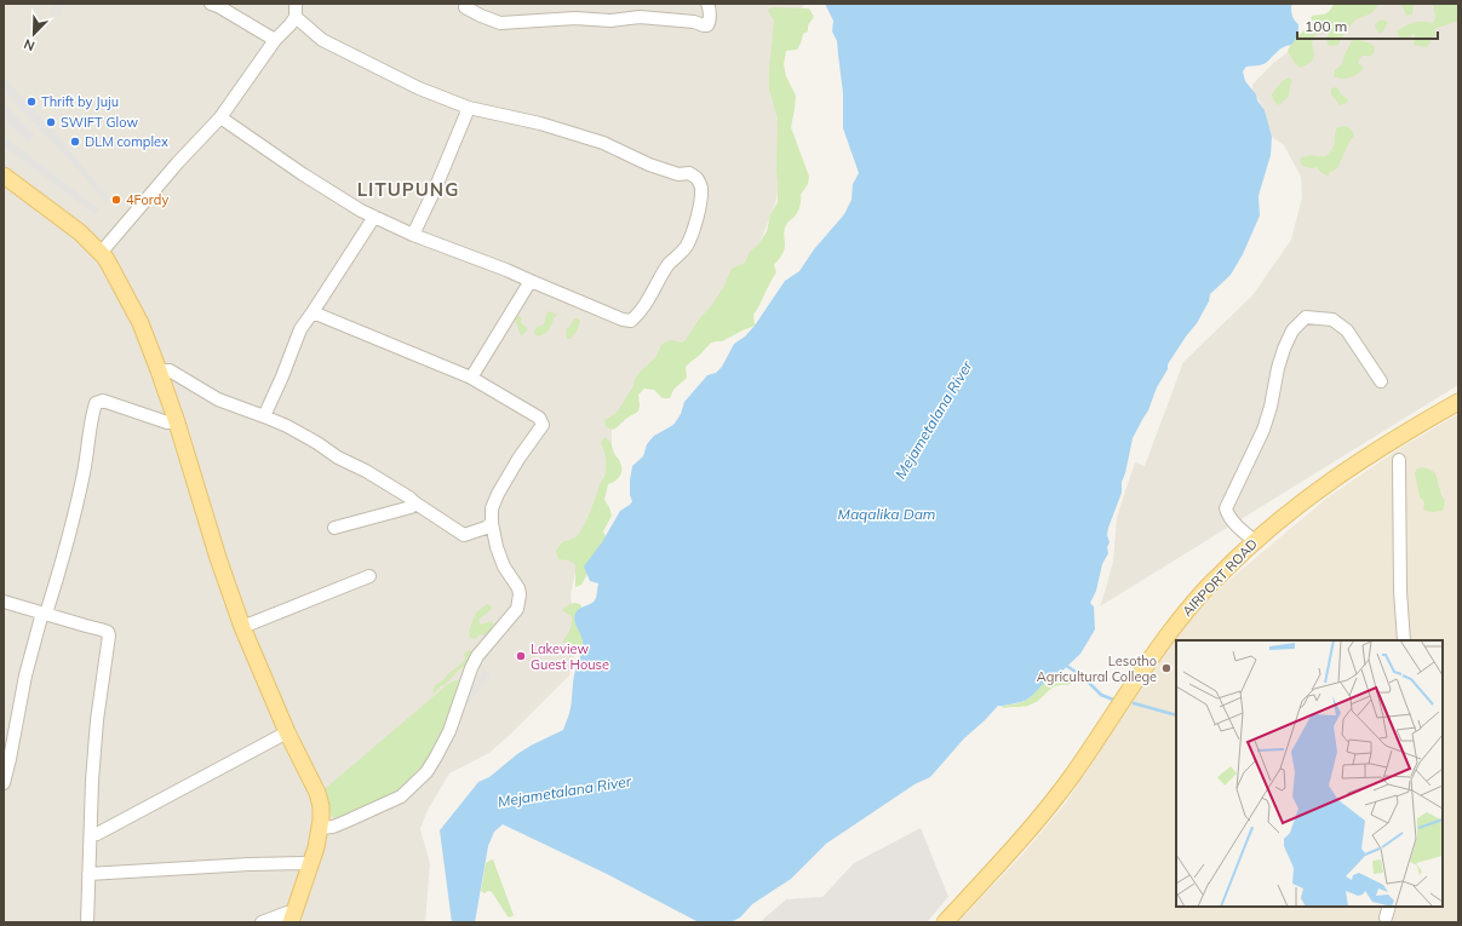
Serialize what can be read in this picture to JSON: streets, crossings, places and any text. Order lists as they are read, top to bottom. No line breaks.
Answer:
{"streets":{"main road":["AIRPORT ROAD"]},"districts":["LITUPUNG"],"water":["Mejametalana River","Maqalika Dam"],"places":["Thrift by Juju","SWIFT Glow","DLM complex","4Fordy","Lakeview Guest House","Lesotho Agricultural College"],"scale_bar":"100 m","north":"bottom left"}
